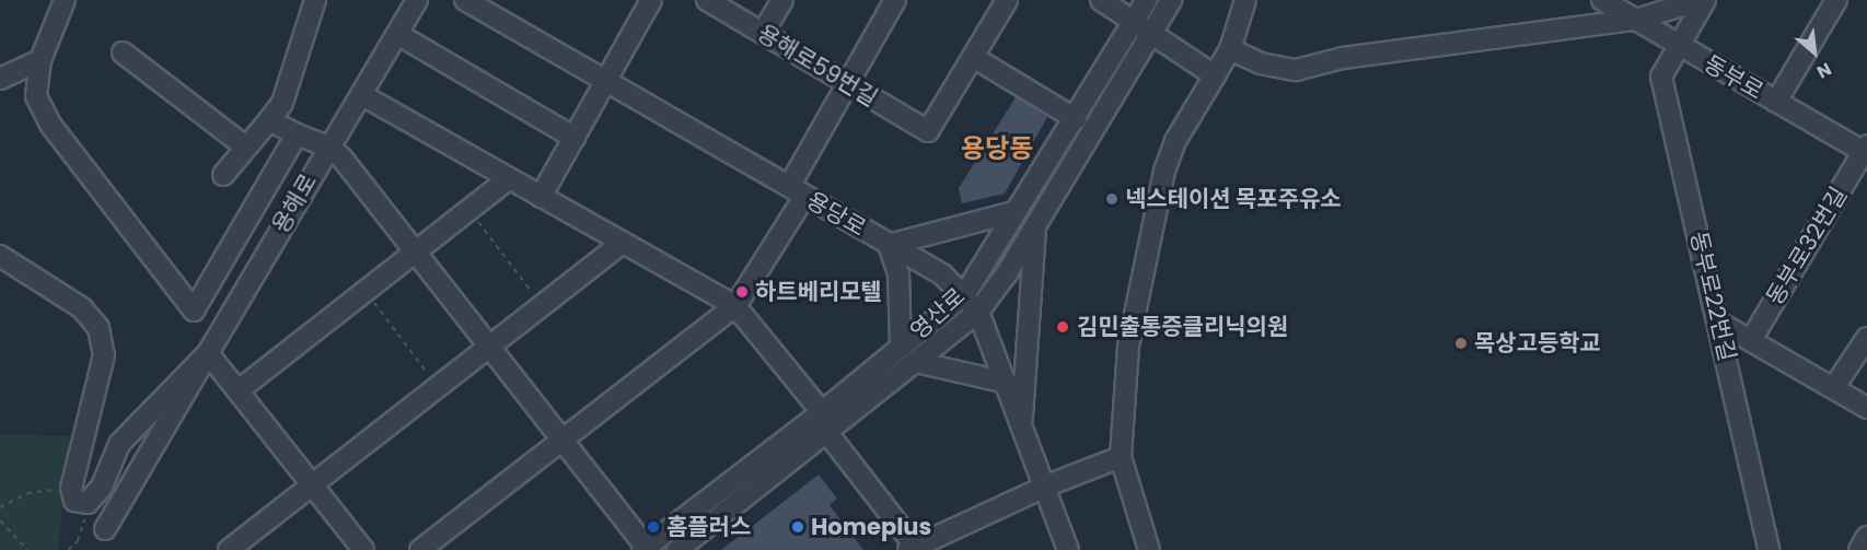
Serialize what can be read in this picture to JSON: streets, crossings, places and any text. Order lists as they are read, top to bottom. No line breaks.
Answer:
{"streets":{"street":["용해로59번길","동부로","용해로","용당로","동부로32번길","동부로22번길","영산로"]},"crossings":[["동부로","동부로32번길"],["동부로","동부로22번길"],["용당로","영산로"]],"districts":["용당동"],"places":["넥스테이션 목포주유소","하트베리모텔","김민출통증클리닉의원","목상고등학교","홈플러스","Homeplus"],"north":"bottom right"}
